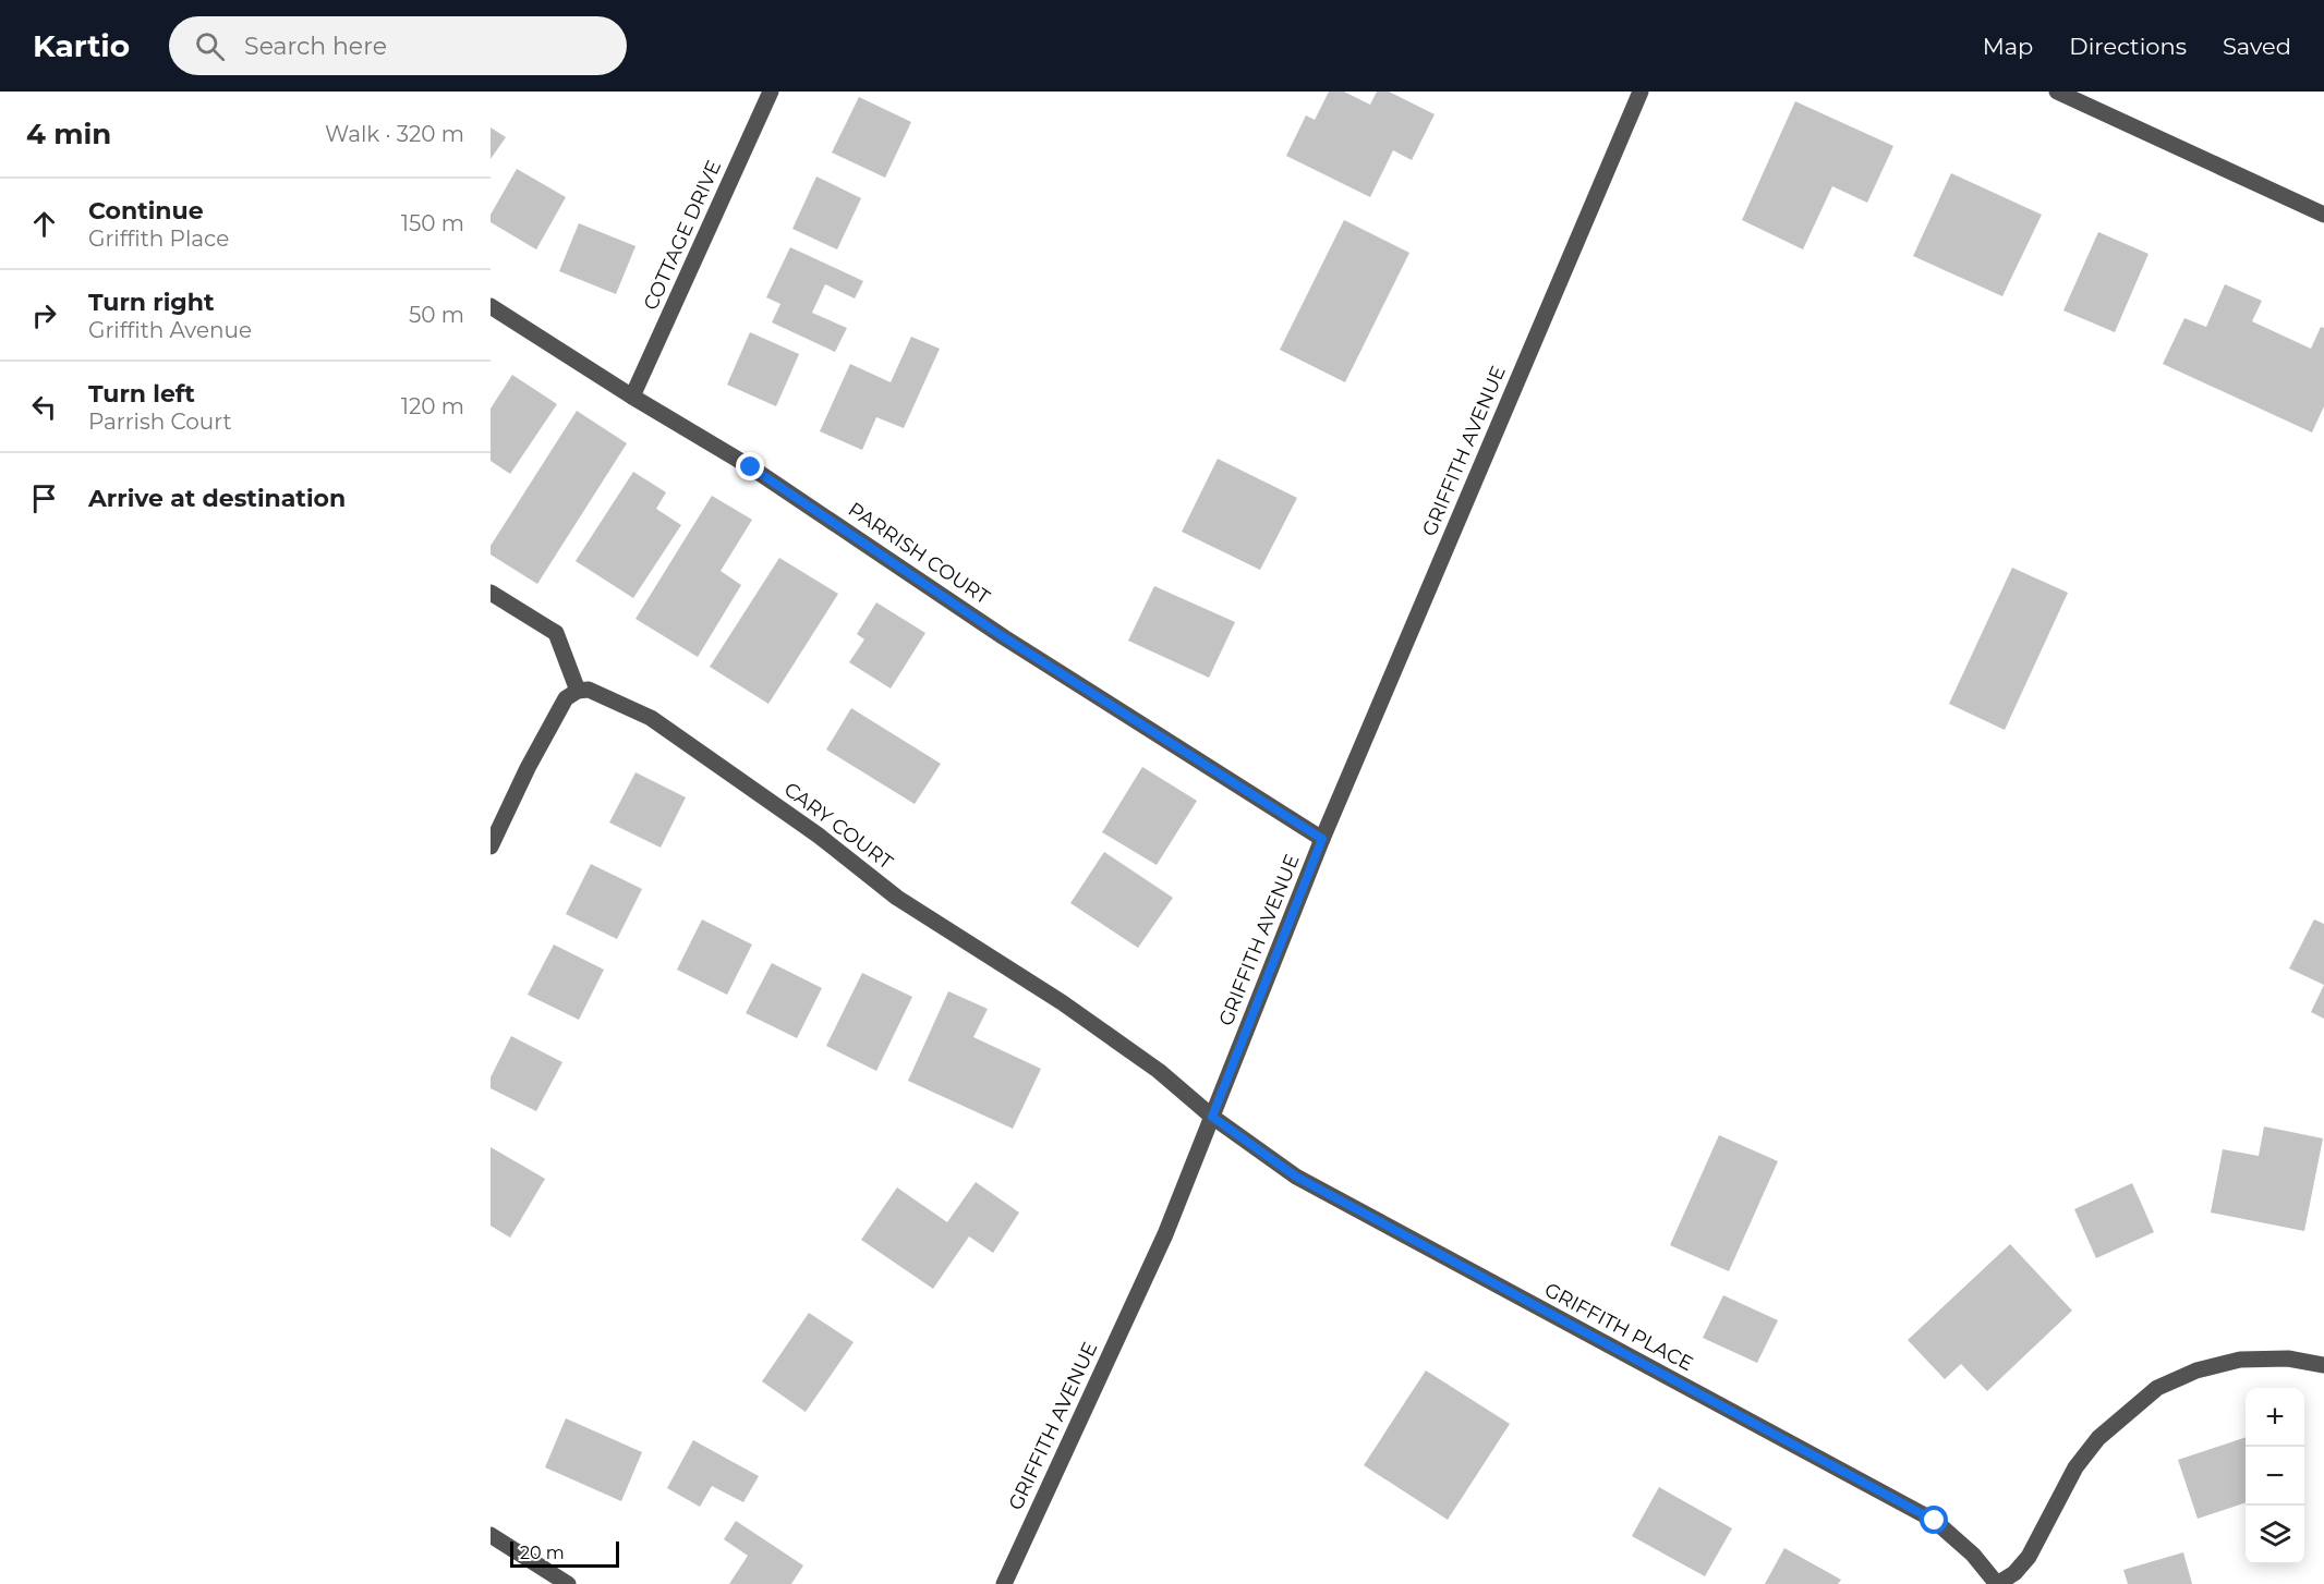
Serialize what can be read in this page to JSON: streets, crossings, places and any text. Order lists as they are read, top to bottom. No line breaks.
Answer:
{"streets":{"street":["COTTAGE DRIVE","GRIFFITH AVENUE","PARRISH COURT","CARY COURT","GRIFFITH PLACE"]},"crossings":[["COTTAGE DRIVE","PARRISH COURT"],["GRIFFITH AVENUE","PARRISH COURT"],["GRIFFITH AVENUE","CARY COURT"],["GRIFFITH AVENUE","GRIFFITH PLACE"],["CARY COURT","GRIFFITH PLACE"]],"scale_bar":"20 m","page":{"header":"Kartio","search":"Search here","nav":["Map","Directions","Saved"],"heading":["4 min","Walk · 320 m"],"list":[["Continue","Griffith Place","150 m"],["Turn right","Griffith Avenue","50 m"],["Turn left","Parrish Court","120 m"],"Arrive at destination"],"map_buttons":["+","−"],"scale":"20 m"}}
